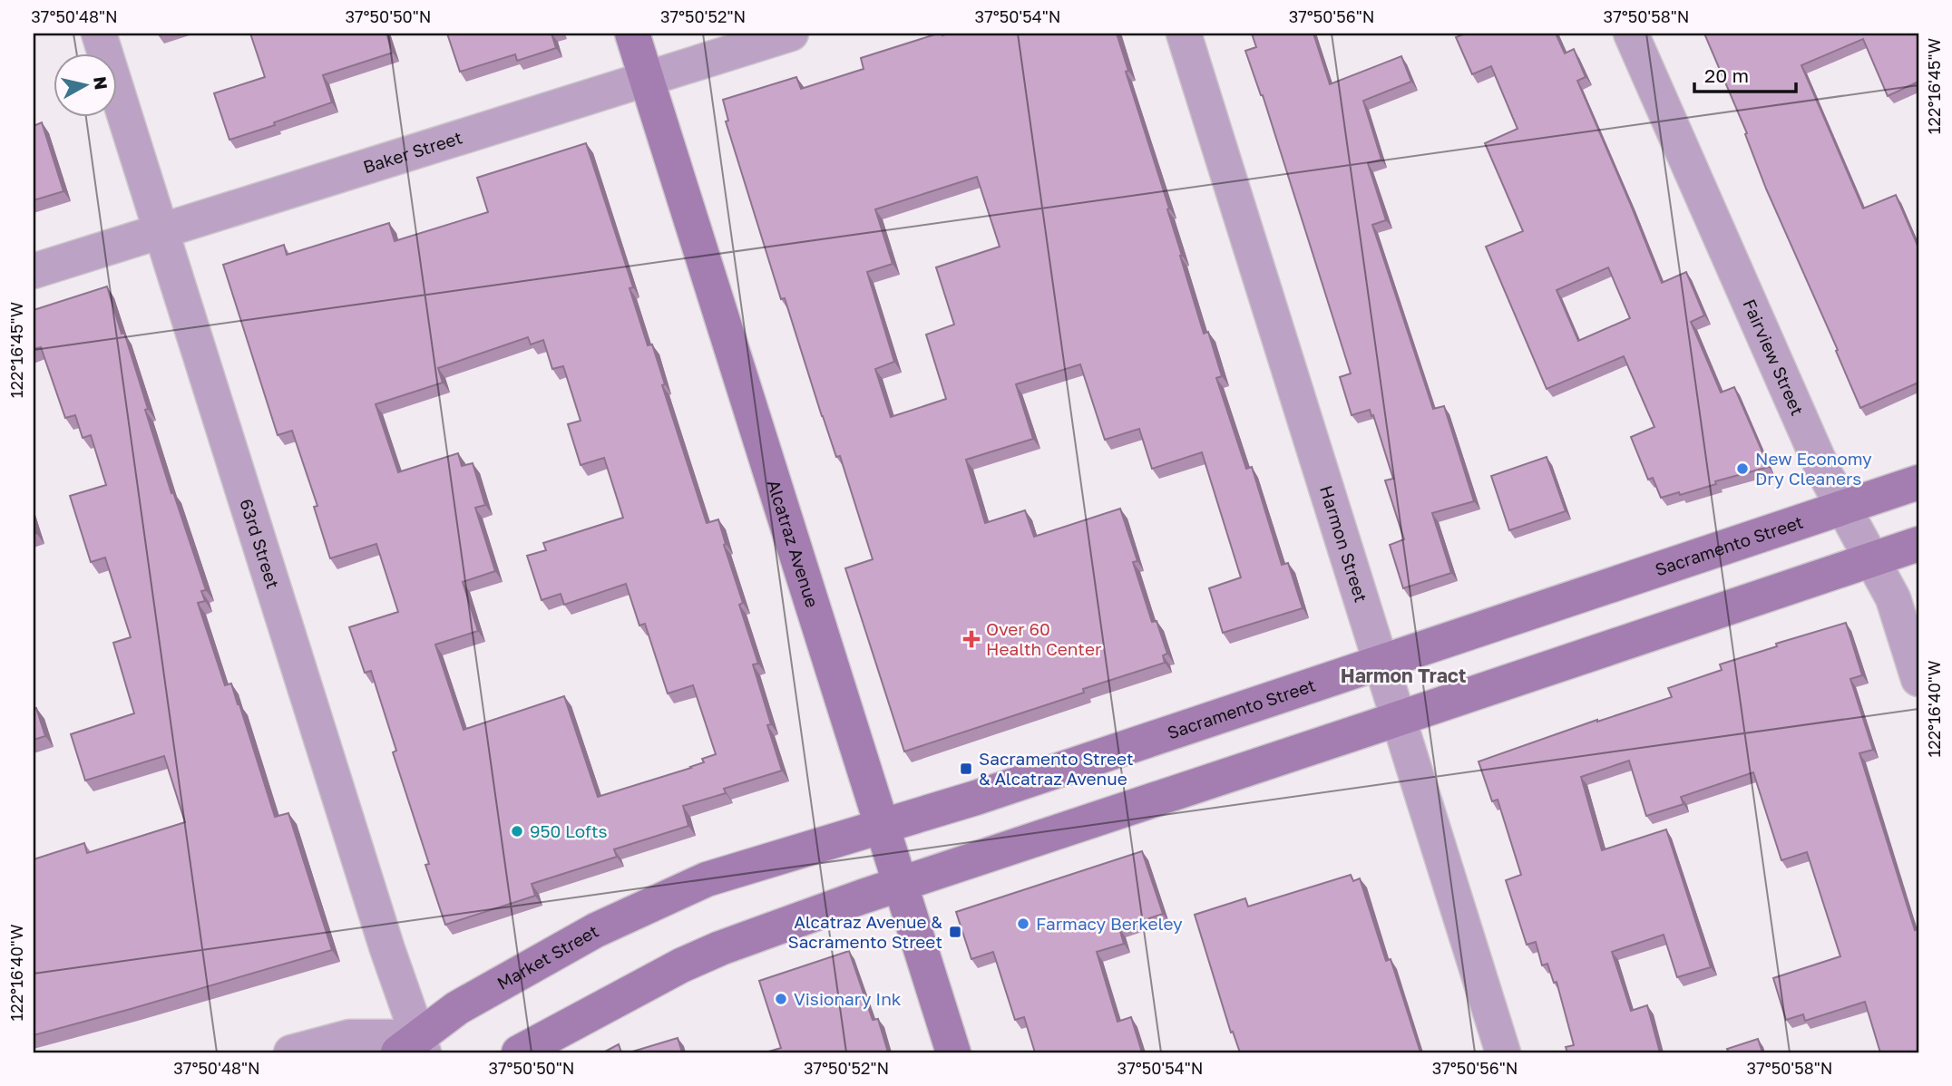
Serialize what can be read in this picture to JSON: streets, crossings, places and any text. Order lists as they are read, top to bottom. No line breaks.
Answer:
{"streets":{"street":["Baker Street","Fairview Street","Alcatraz Avenue","Harmon Street","63rd Street","Sacramento Street","Market Street"]},"crossings":[["Baker Street","Alcatraz Avenue"],["Baker Street","63rd Street"],["Fairview Street","Sacramento Street"],["Alcatraz Avenue","Sacramento Street"],["Harmon Street","Sacramento Street"],["63rd Street","Market Street"],["Sacramento Street","Market Street"]],"districts":["Harmon Tract"],"places":{"other":["New Economy Dry Cleaners","950 Lofts","Farmacy Berkeley","Visionary Ink"],"health":["Over 60 Health Center"],"transit":["Sacramento Street & Alcatraz Avenue","Alcatraz Avenue & Sacramento Street"]},"scale_bar":"20 m","north":"right","coordinates":["37°50'48\"N","37°50'50\"N","37°50'52\"N","37°50'54\"N","37°50'56\"N","37°50'58\"N","122°16'45\"W","122°16'40\"W"]}
